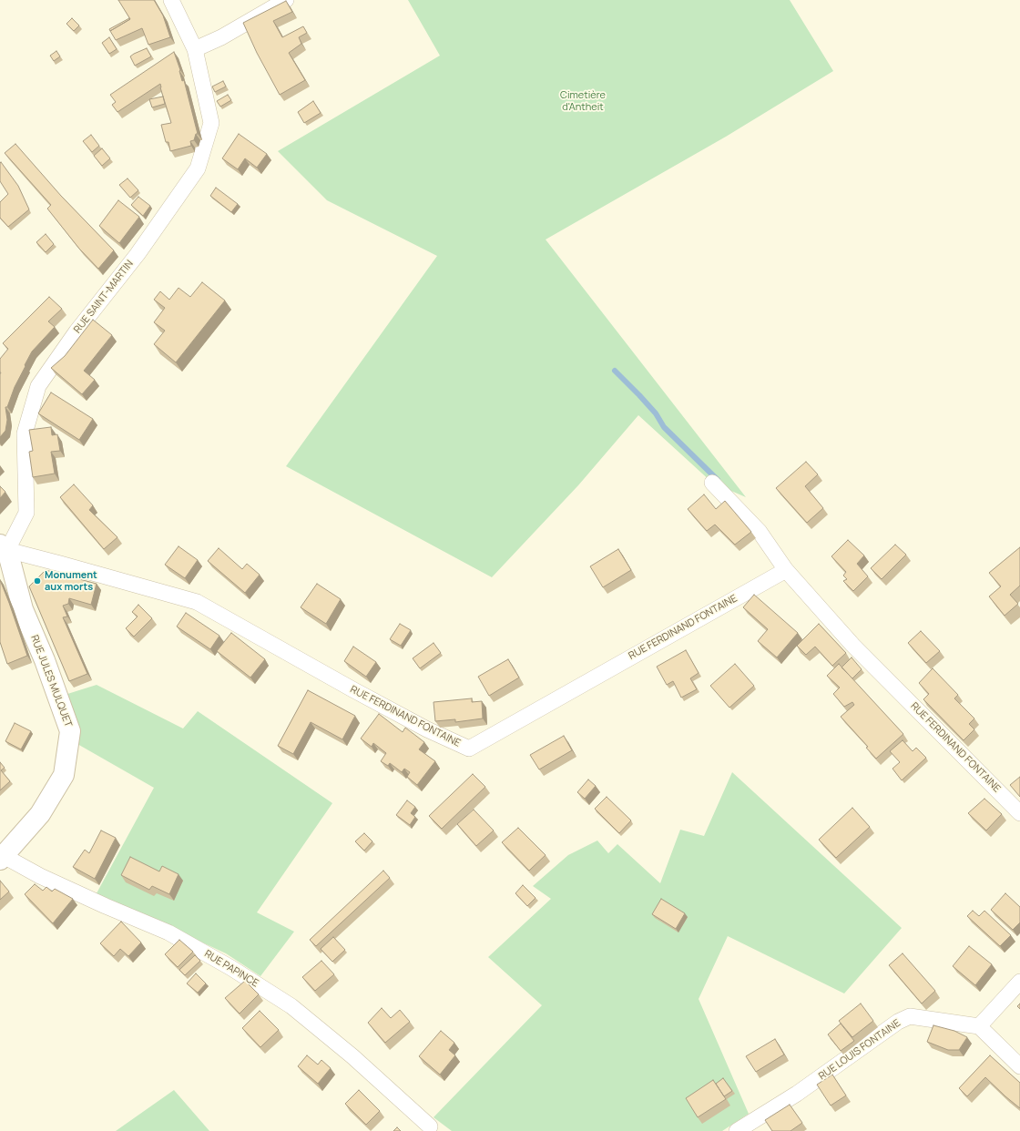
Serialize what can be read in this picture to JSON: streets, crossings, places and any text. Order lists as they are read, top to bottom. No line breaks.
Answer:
{"streets":{"street":["RUE SAINT-MARTIN","RUE FERDINAND FONTAINE","RUE JULES MULQUET","RUE PAPINCE","RUE LOUIS FONTAINE"]},"crossings":[["RUE SAINT-MARTIN","RUE FERDINAND FONTAINE"],["RUE SAINT-MARTIN","RUE JULES MULQUET"],["RUE FERDINAND FONTAINE","RUE JULES MULQUET"],["RUE JULES MULQUET","RUE PAPINCE"]],"parks":["Cimetière d'Antheit"],"places":["Monument aux morts"]}
